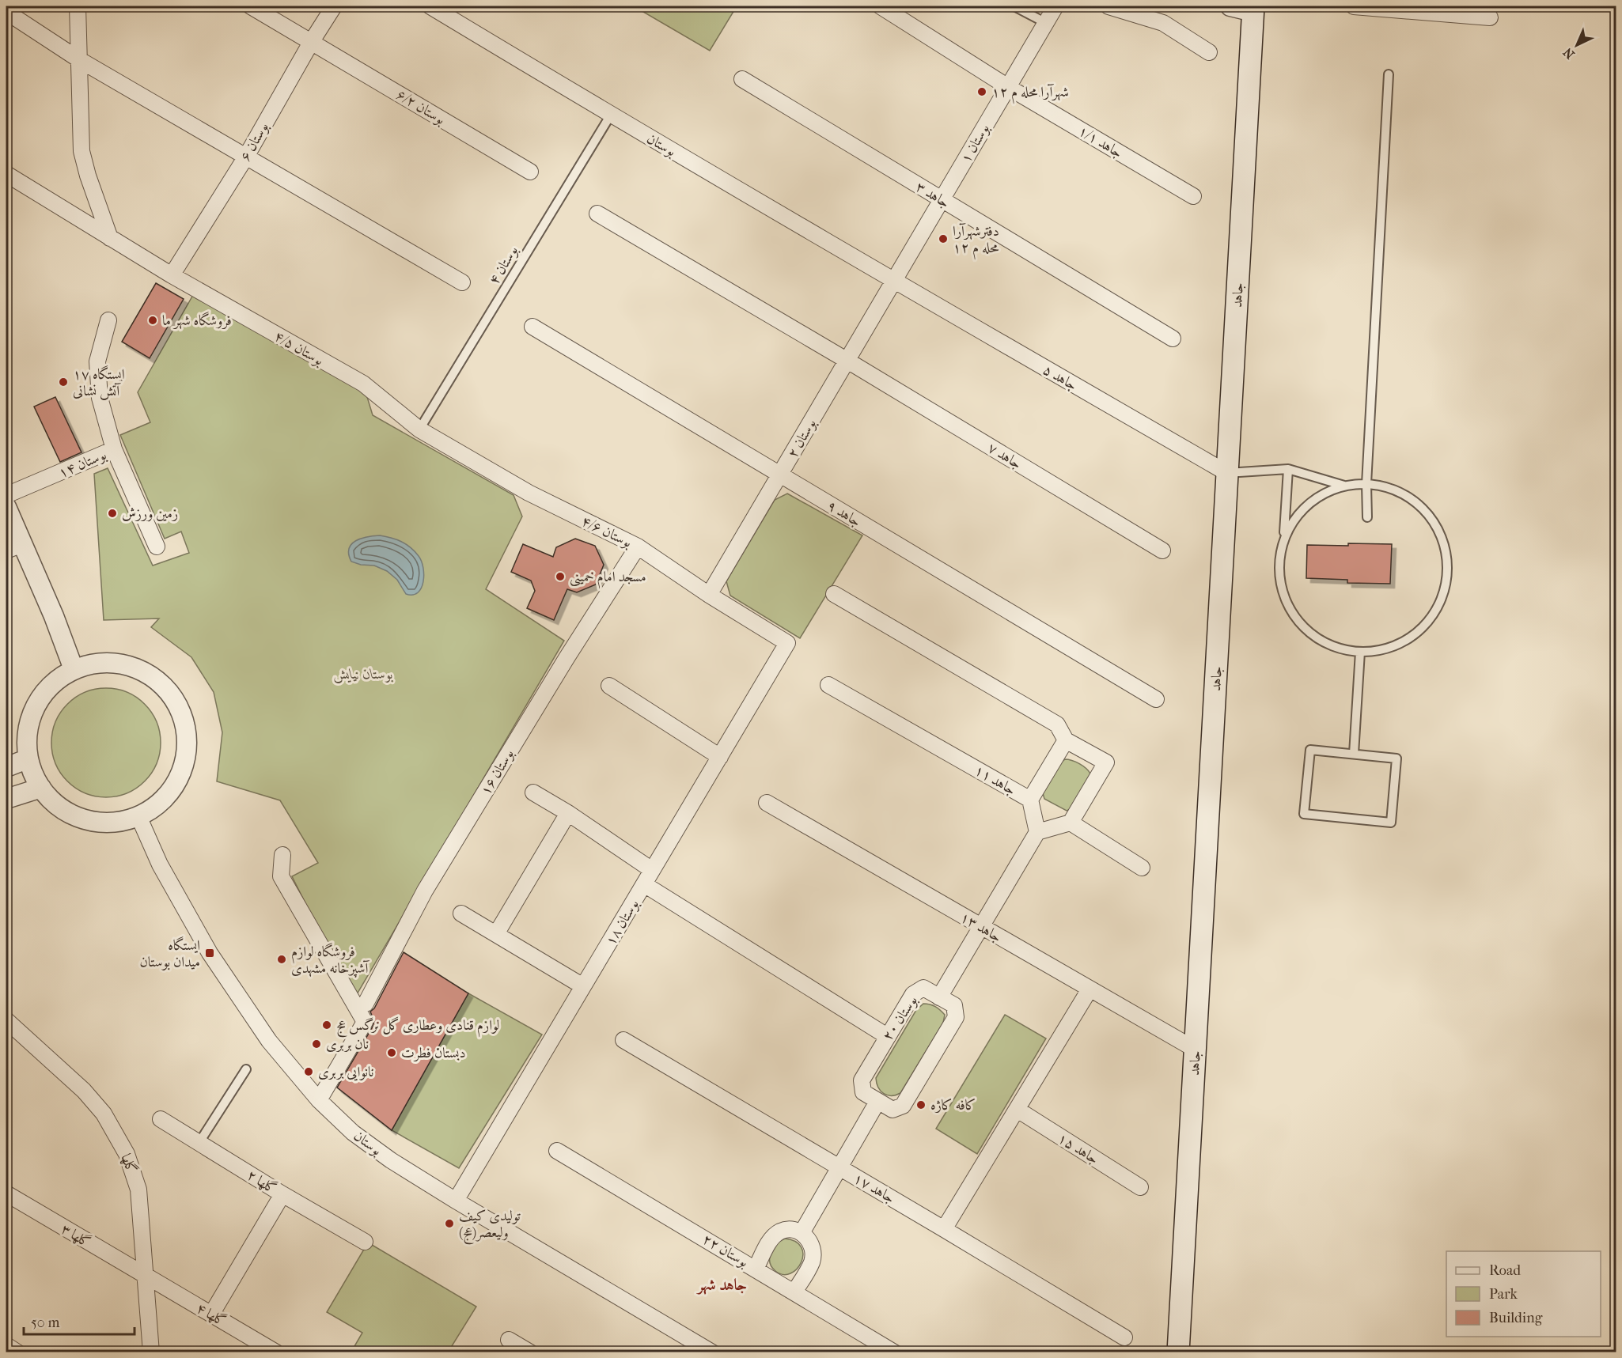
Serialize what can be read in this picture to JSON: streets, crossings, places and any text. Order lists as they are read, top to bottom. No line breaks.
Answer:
{"streets":{"main road":["جاهد"],"street":["بوستان ۶/۲","بوستان ۶","جاهد ۱/۱","بوستان ۱","بوستان","جاهد ۳","بوستان ۴/۵","جاهد ۵","بوستان ۲","جاهد ۷","بوستان ۱۴","جاهد ۹","بوستان ۴/۶","بوستان ۱۶","جاهد ۱۱","بوستان ۱۸","جاهد ۱۳","بوستان ۲۰","جاهد ۱۵","گلها","گلها ۲","جاهد ۱۷","گلها ۳","بوستان ۲۲","گلها ۴"],"lane":["بوستان ۴"]},"crossings":[["بوستان ۶/۲","بوستان ۶"],["بوستان ۶","بوستان ۴/۵"],["جاهد ۱/۱","بوستان ۱"],["بوستان ۱","بوستان"],["بوستان ۱","جاهد ۳"],["بوستان ۱","جاهد ۵"],["بوستان ۱","بوستان ۲"],["بوستان","بوستان ۴"],["بوستان","جاهد ۵"],["بوستان","بوستان ۲"],["بوستان","بوستان ۱۸"],["بوستان ۴","بوستان ۴/۵"],["بوستان ۴","بوستان ۴/۶"],["جاهد","جاهد ۵"],["جاهد","جاهد ۱۳"],["بوستان ۴/۵","بوستان ۴/۶"],["جاهد ۵","بوستان ۲"],["بوستان ۲","جاهد ۷"],["بوستان ۲","جاهد ۹"],["بوستان ۲","بوستان ۴/۶"],["بوستان ۴/۶","بوستان ۱۶"],["بوستان ۴/۶","بوستان ۱۸"],["گلها","گلها ۳"],["گلها","گلها ۴"],["گلها ۳","گلها ۴"]],"districts":["جاهد شهر"],"parks":["بوستان نیایش"],"places":{"other":["شهرآرا محله م ۱۲","دفترشهرآرا محله م ۱۲","فروشگاه شهر ما","ایستگاه ۱۷ آتش نشانی","زمین ورزش","مسجد امام خمینی","فروشگاه لوازم آشپزخانه مشهدی","لوازم قنادی وعطاری گل نرگس عج","نان بربری","دبستان فطرت","نانوایی بربری","کافه کاژه","تولیدی کیف ولیعصر(عج)"],"transit":["ایستگاه میدان بوستان"]},"legend":["Road","Park","Building"],"scale_bar":"50 m","north":"bottom left"}
